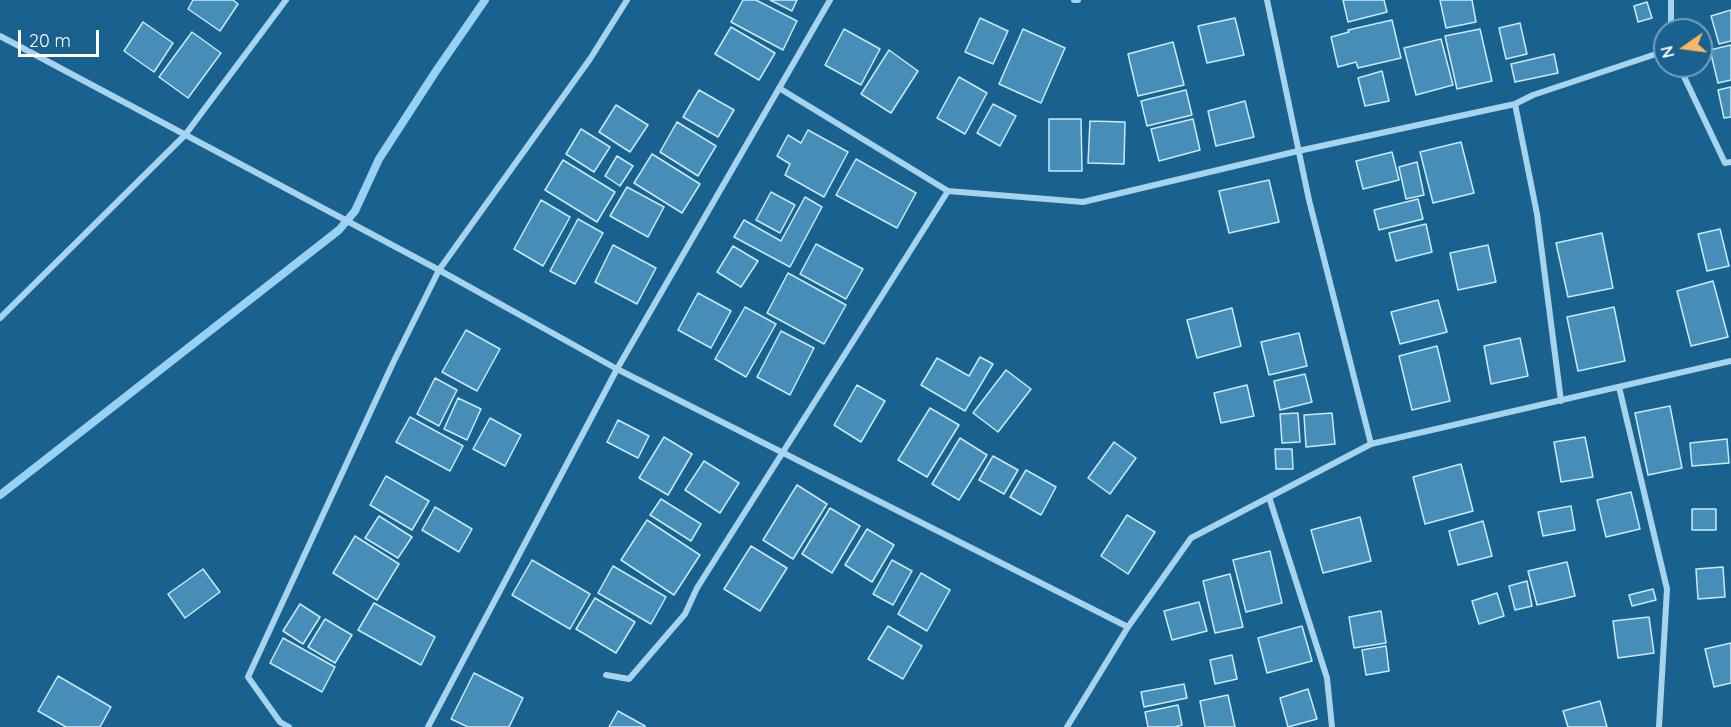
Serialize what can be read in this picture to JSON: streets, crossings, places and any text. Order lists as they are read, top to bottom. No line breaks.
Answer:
{"scale_bar":"20 m","north":"left"}
